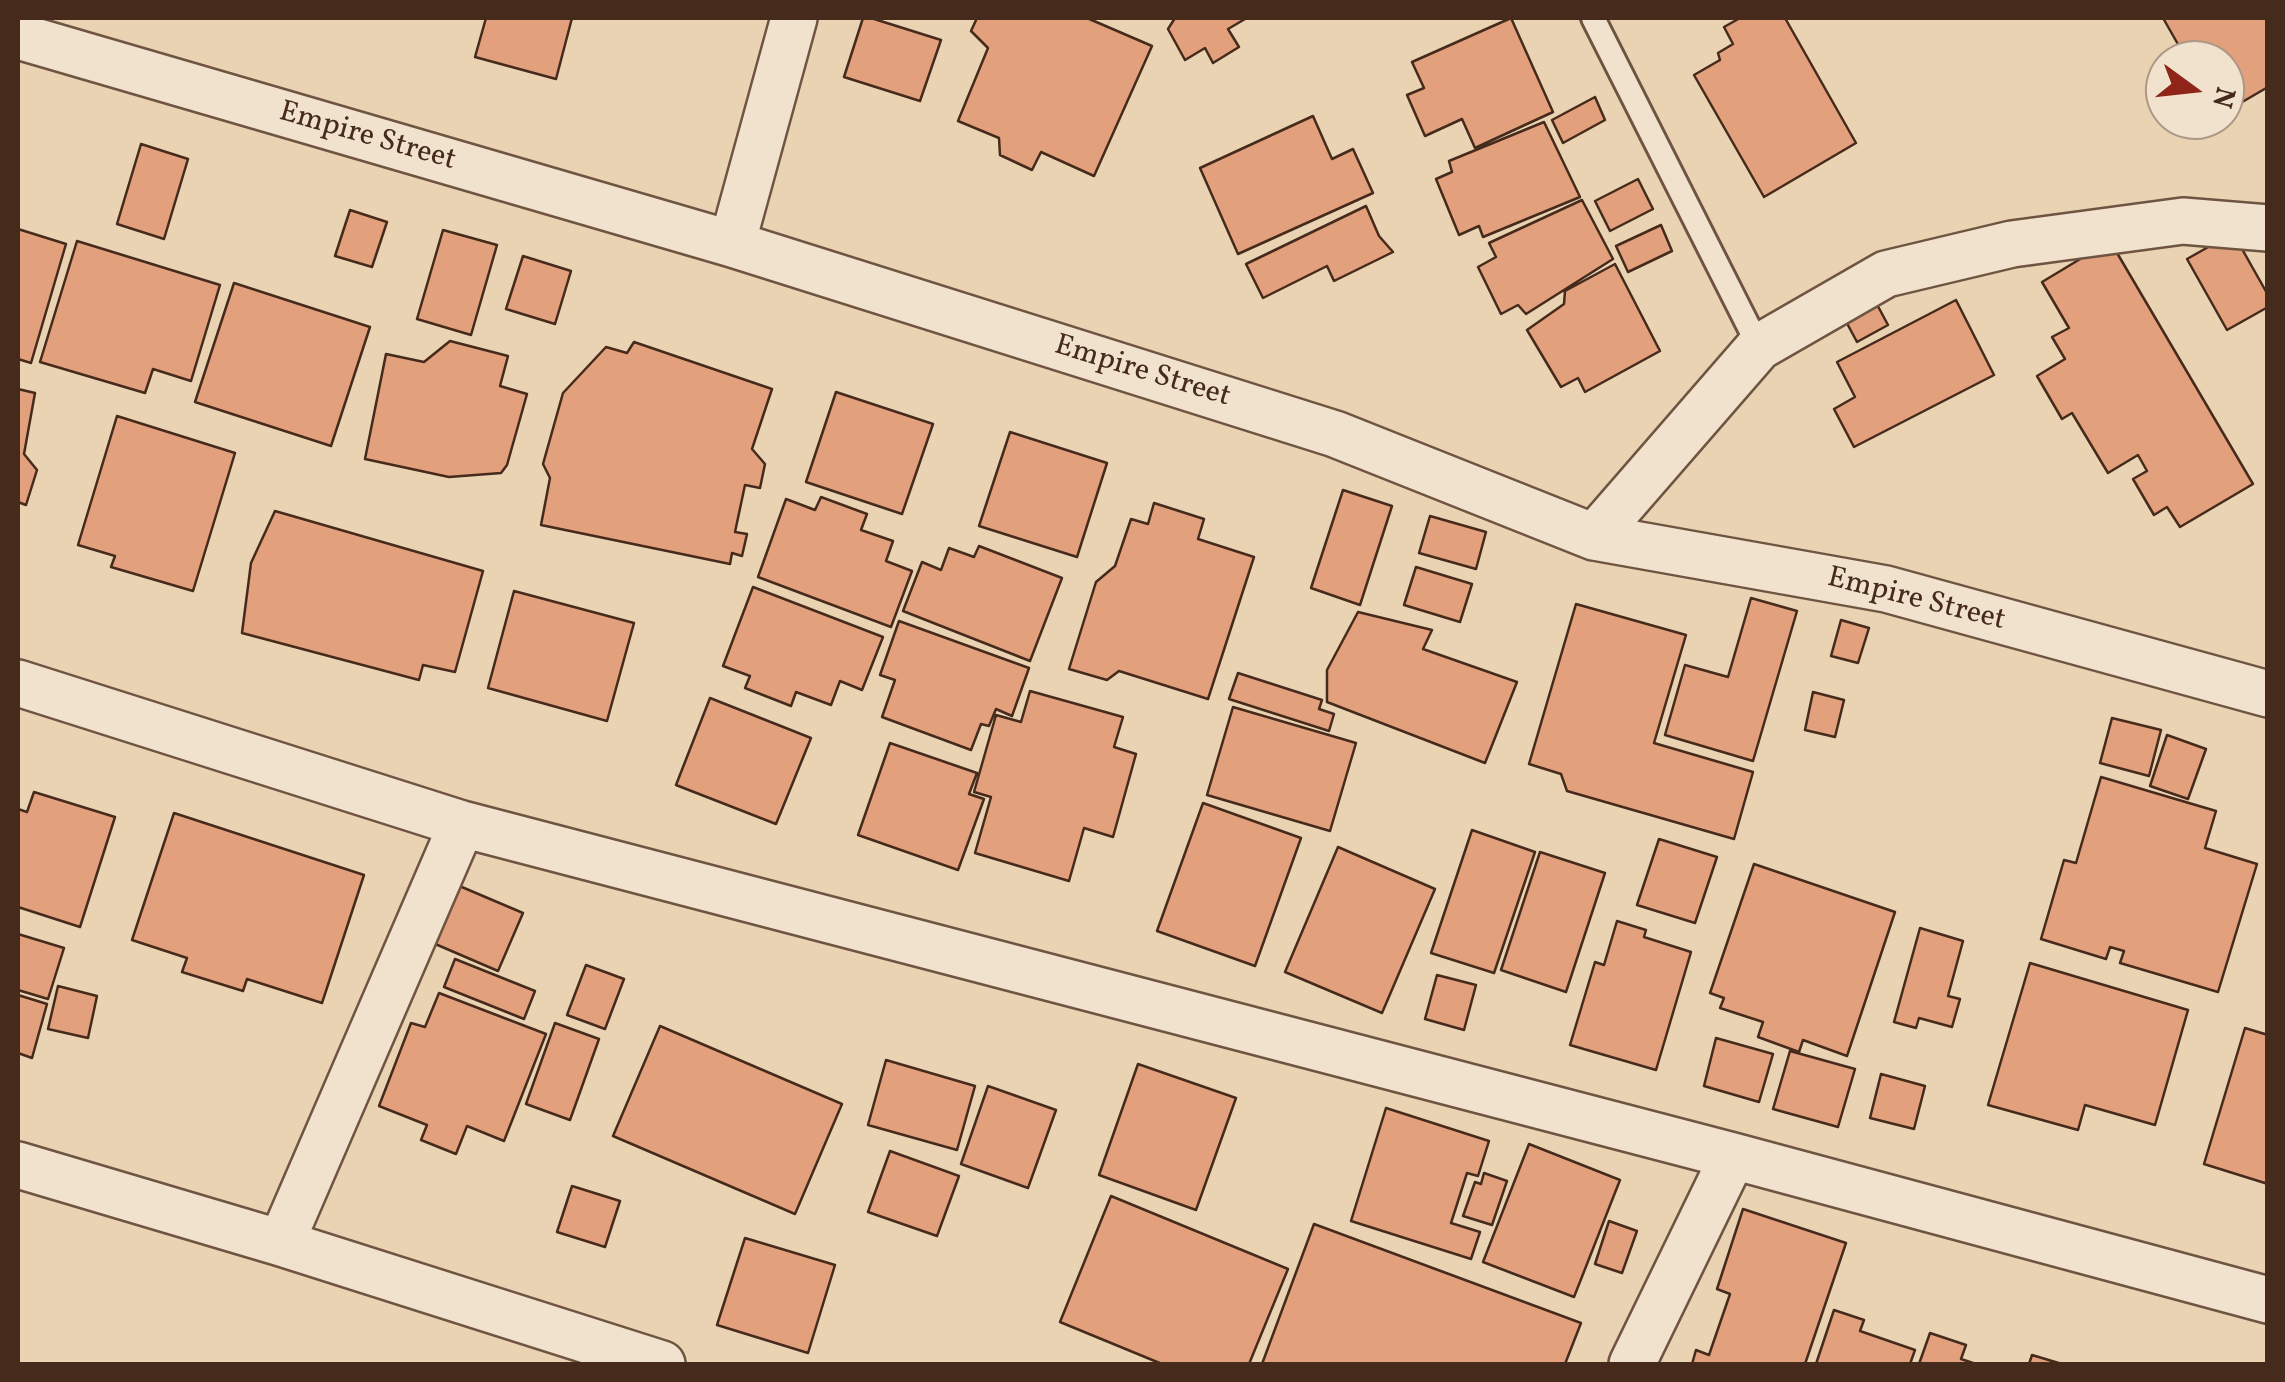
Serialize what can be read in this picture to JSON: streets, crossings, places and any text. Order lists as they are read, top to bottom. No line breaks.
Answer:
{"streets":{"street":["Empire Street"]},"north":"right"}
